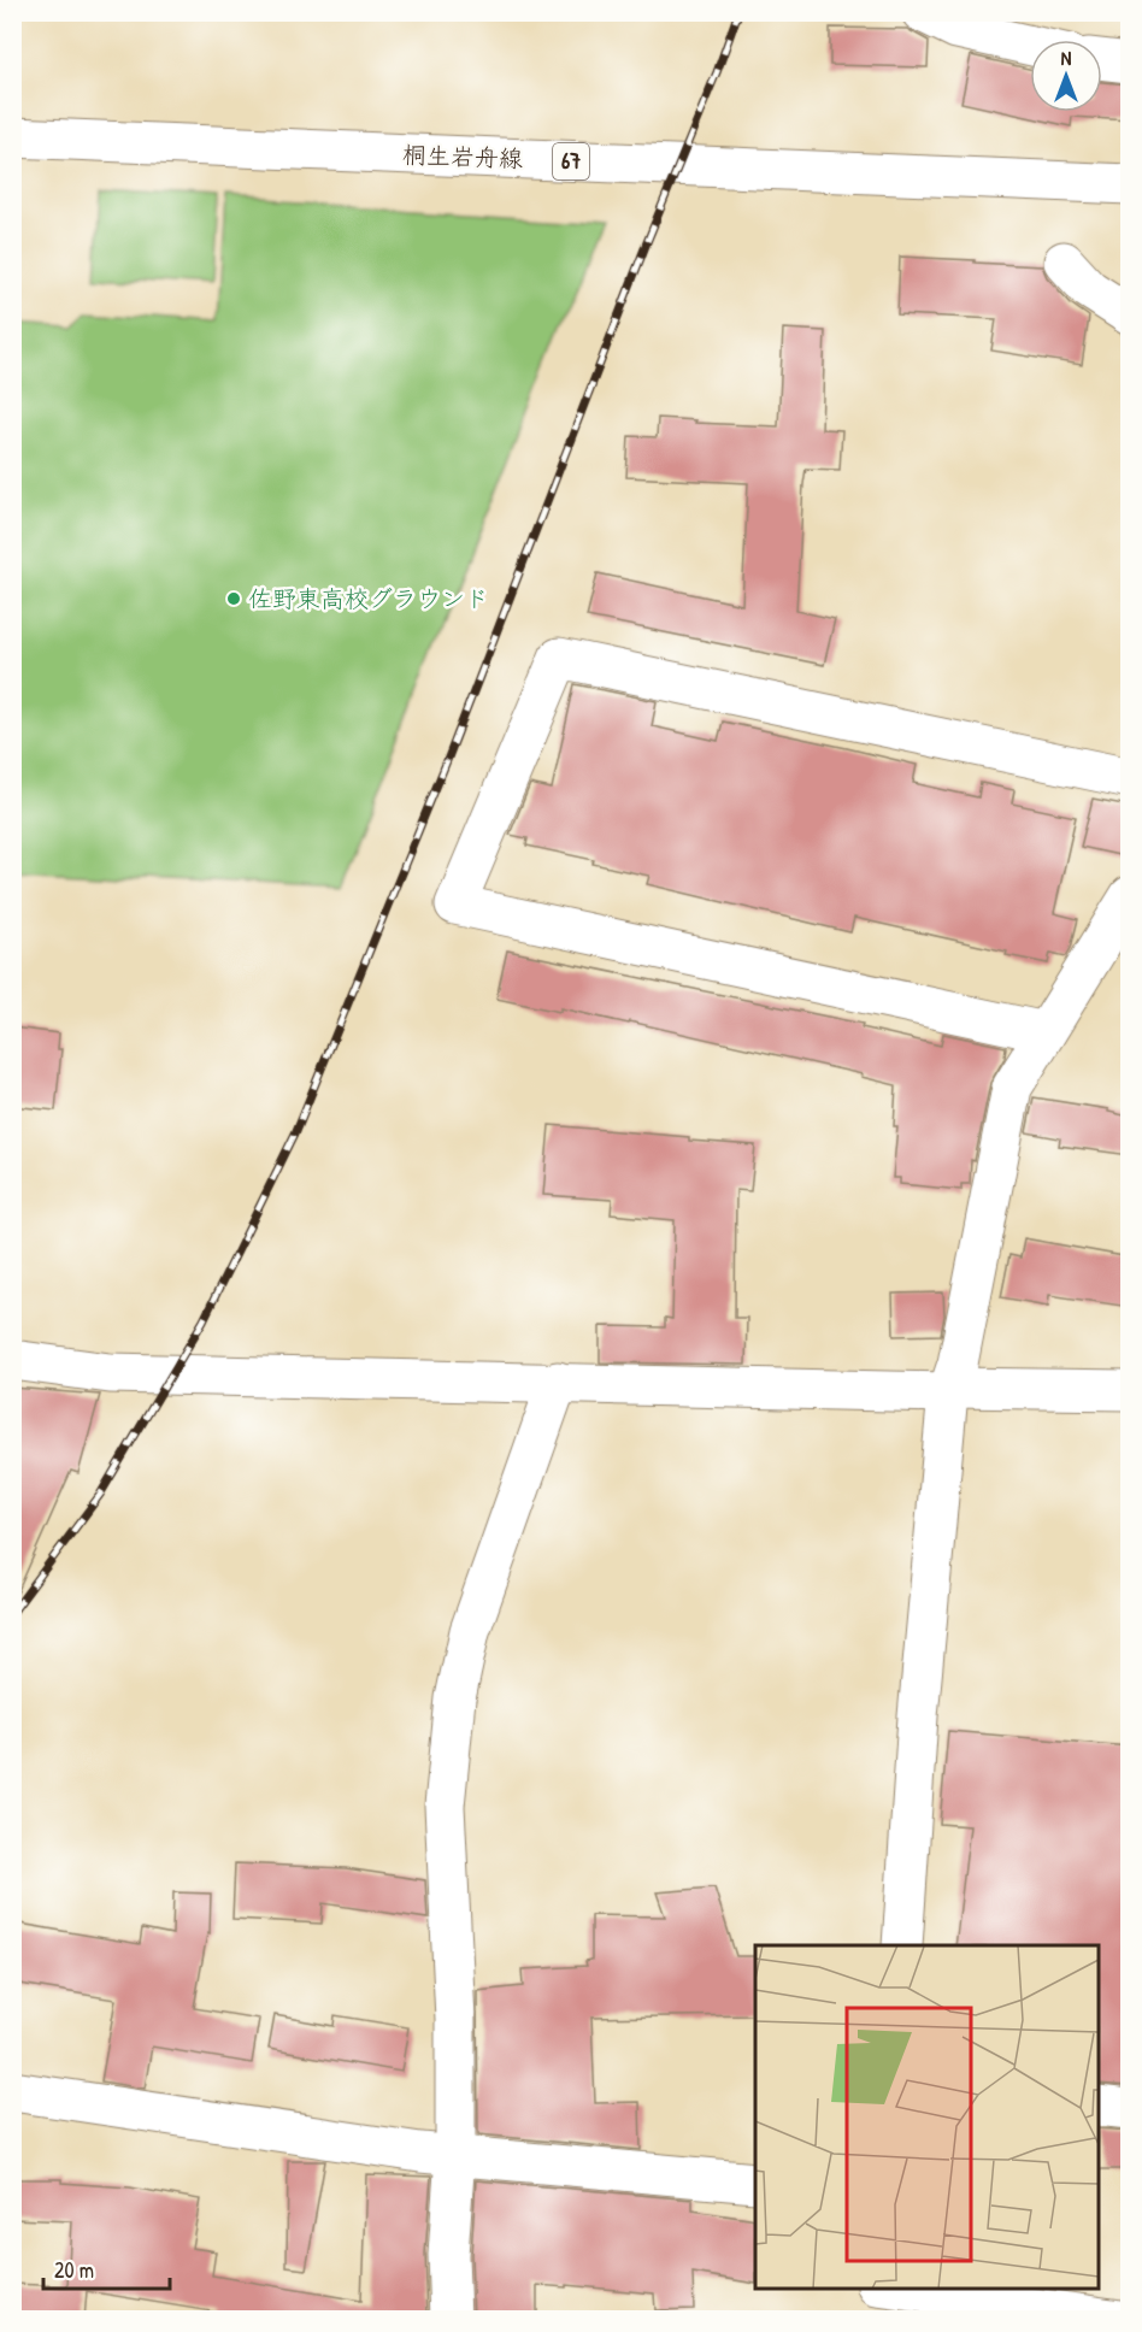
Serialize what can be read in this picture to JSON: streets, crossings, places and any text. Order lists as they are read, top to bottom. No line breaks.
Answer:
{"streets":{"street":["桐生岩舟線","67"]},"places":["佐野東高校グラウンド"],"scale_bar":"20 m","north":"top"}
